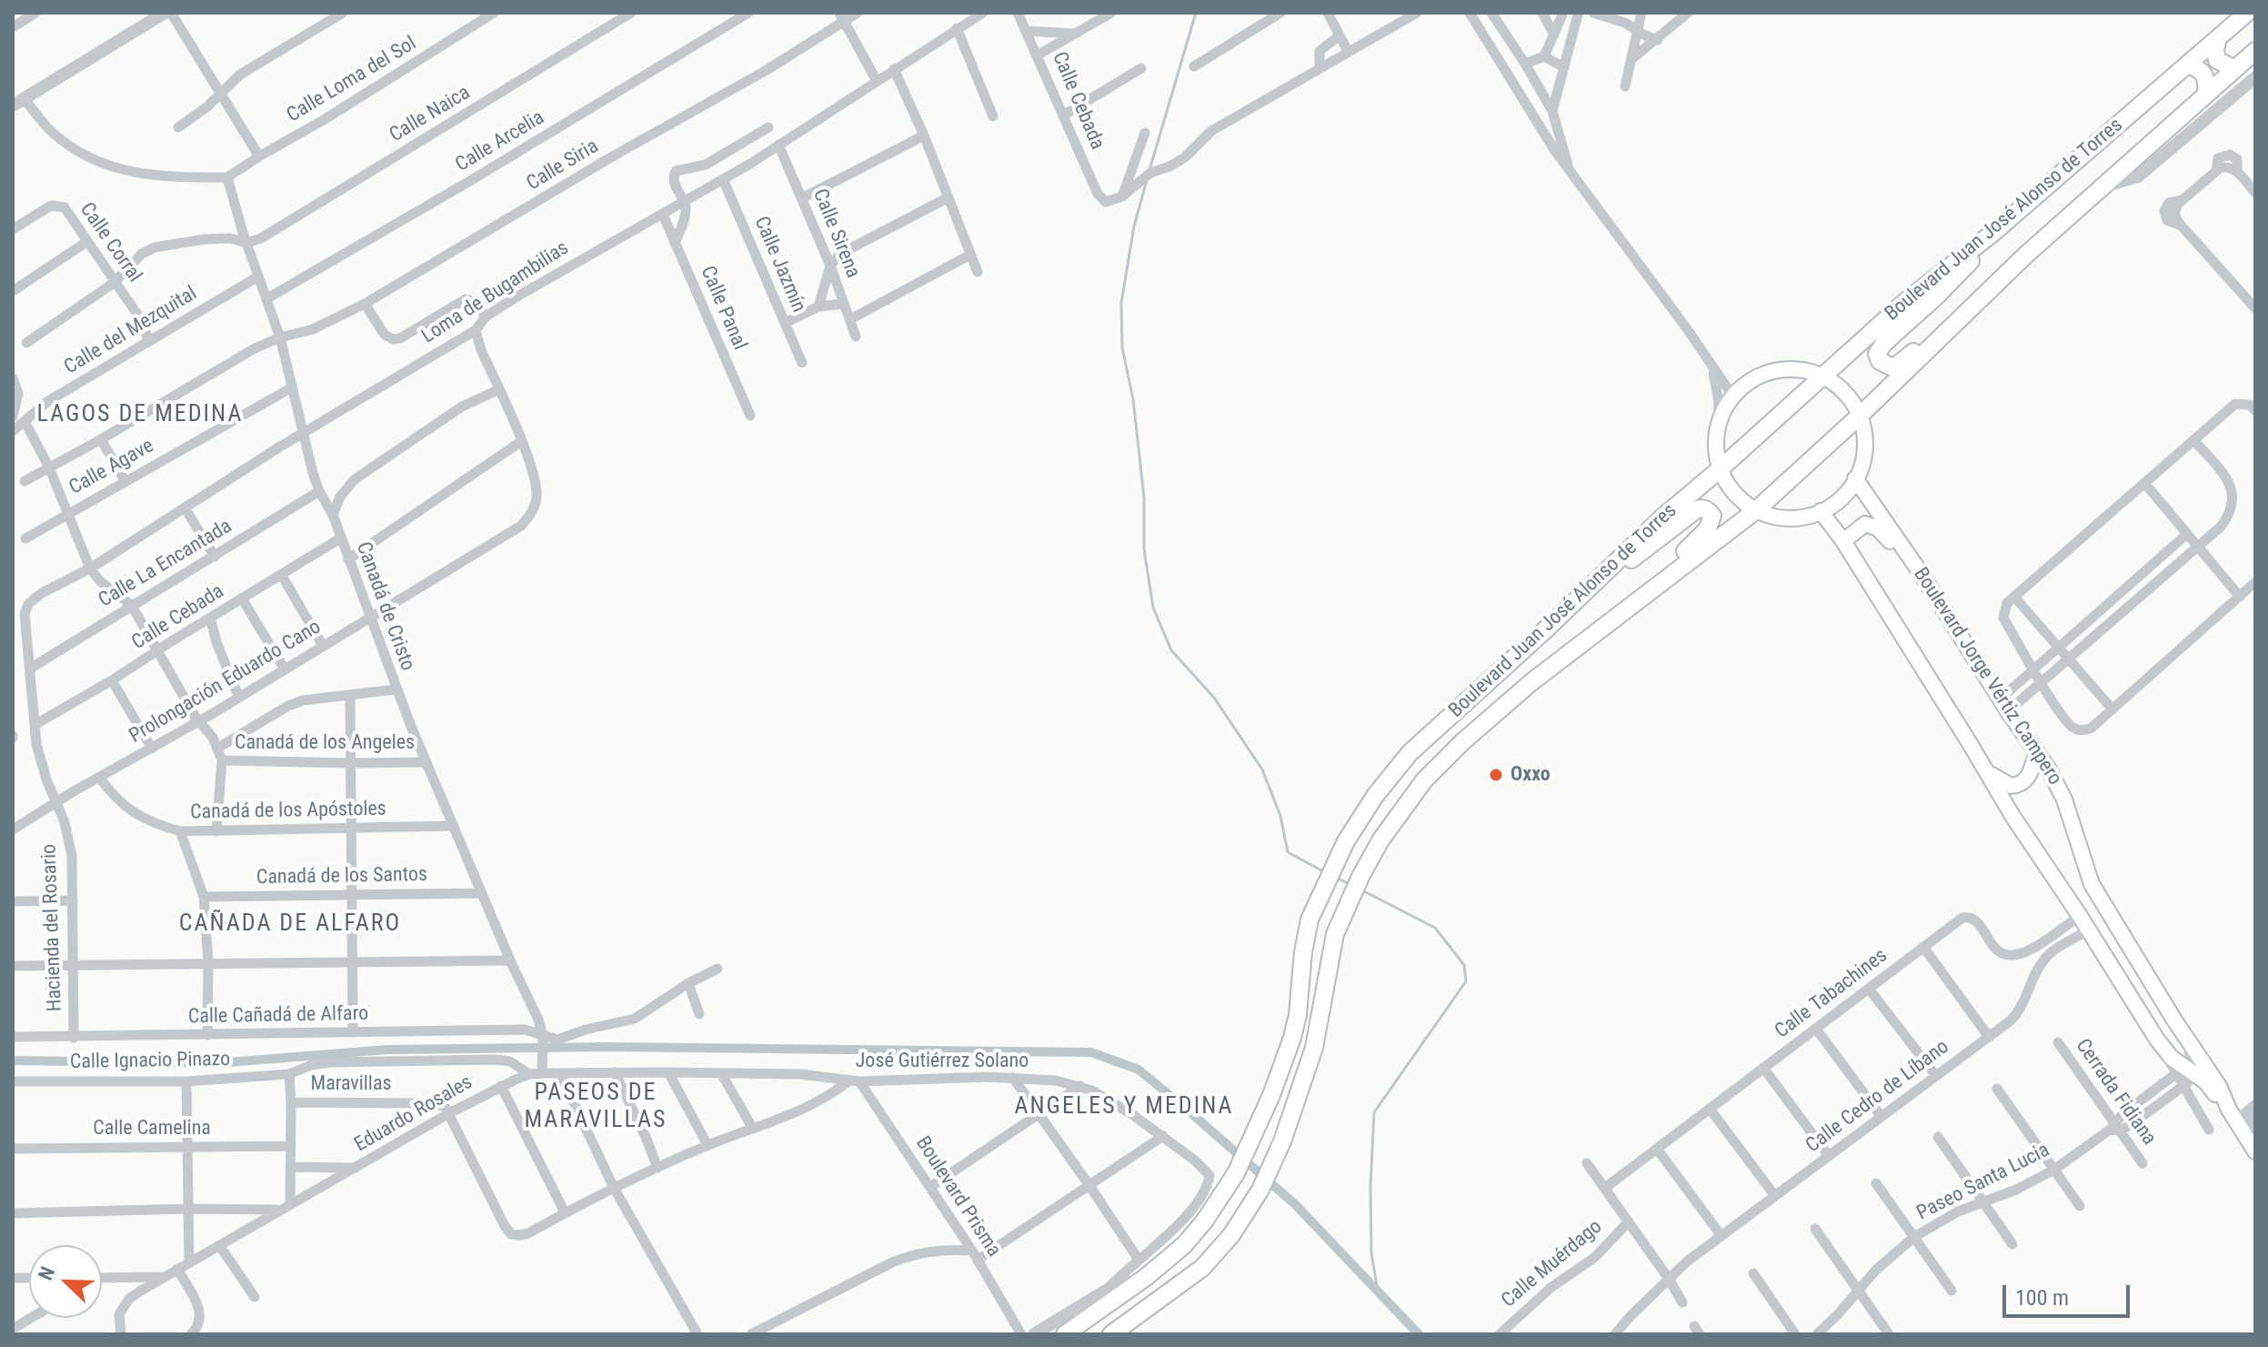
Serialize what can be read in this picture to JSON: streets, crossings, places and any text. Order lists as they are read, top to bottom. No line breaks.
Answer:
{"streets":{"main road":["Boulevard Juan José Alonso de Torres","Boulevard Jorge Vértiz Campero"],"street":["Calle Loma del Sol","Calle Cebada","Calle Naica","Calle Arcelia","Calle Siria","Calle Sirena","Calle Corral","Calle Jazmín","Loma de Bugambilias","Calle Panal","Calle del Mezquital","Calle Agave","Calle La Encantada","Canadá de Cristo","Prolongación Eduardo Cano","Canadá de los Angeles","Canadá de los Apóstoles","Canadá de los Santos","Hacienda del Rosario","Calle Tabachines","Calle Cañadá de Alfaro","Calle Ignacio Pinazo","José Gutiérrez Solano","Maravillas","Cerrada Fidiana","Calle Cedro de Líbano","Eduardo Rosales","Calle Camelina","Paseo Santa Lucia","Boulevard Prisma","Calle Muérdago"]},"crossings":[["Calle Loma del Sol","Canadá de Cristo"],["Calle Cebada","Canadá de Cristo"],["Calle Cebada","Hacienda del Rosario"],["Calle Naica","Canadá de Cristo"],["Calle Arcelia","Canadá de Cristo"],["Calle Siria","Canadá de Cristo"],["Calle Sirena","Loma de Bugambilias"],["Calle Corral","Calle del Mezquital"],["Calle Jazmín","Loma de Bugambilias"],["Loma de Bugambilias","Calle Panal"],["Loma de Bugambilias","Canadá de Cristo"],["Loma de Bugambilias","Hacienda del Rosario"],["Calle del Mezquital","Canadá de Cristo"],["Calle Agave","Canadá de Cristo"],["Calle La Encantada","Canadá de Cristo"],["Calle La Encantada","Hacienda del Rosario"],["Canadá de Cristo","Prolongación Eduardo Cano"],["Canadá de Cristo","Canadá de los Angeles"],["Canadá de Cristo","Canadá de los Apóstoles"],["Canadá de Cristo","Canadá de los Santos"],["Canadá de Cristo","Calle Cañadá de Alfaro"],["Prolongación Eduardo Cano","Canadá de los Apóstoles"],["Prolongación Eduardo Cano","Hacienda del Rosario"],["Hacienda del Rosario","Calle Cañadá de Alfaro"],["Calle Ignacio Pinazo","Eduardo Rosales"],["José Gutiérrez Solano","Eduardo Rosales"],["José Gutiérrez Solano","Boulevard Prisma"],["Maravillas","Eduardo Rosales"],["Cerrada Fidiana","Paseo Santa Lucia"]],"districts":["LAGOS DE MEDINA","CAÑADA DE ALFARO","PASEOS DE MARAVILLAS","ANGELES Y MEDINA"],"places":["Oxxo"],"scale_bar":"100 m","north":"top left"}
